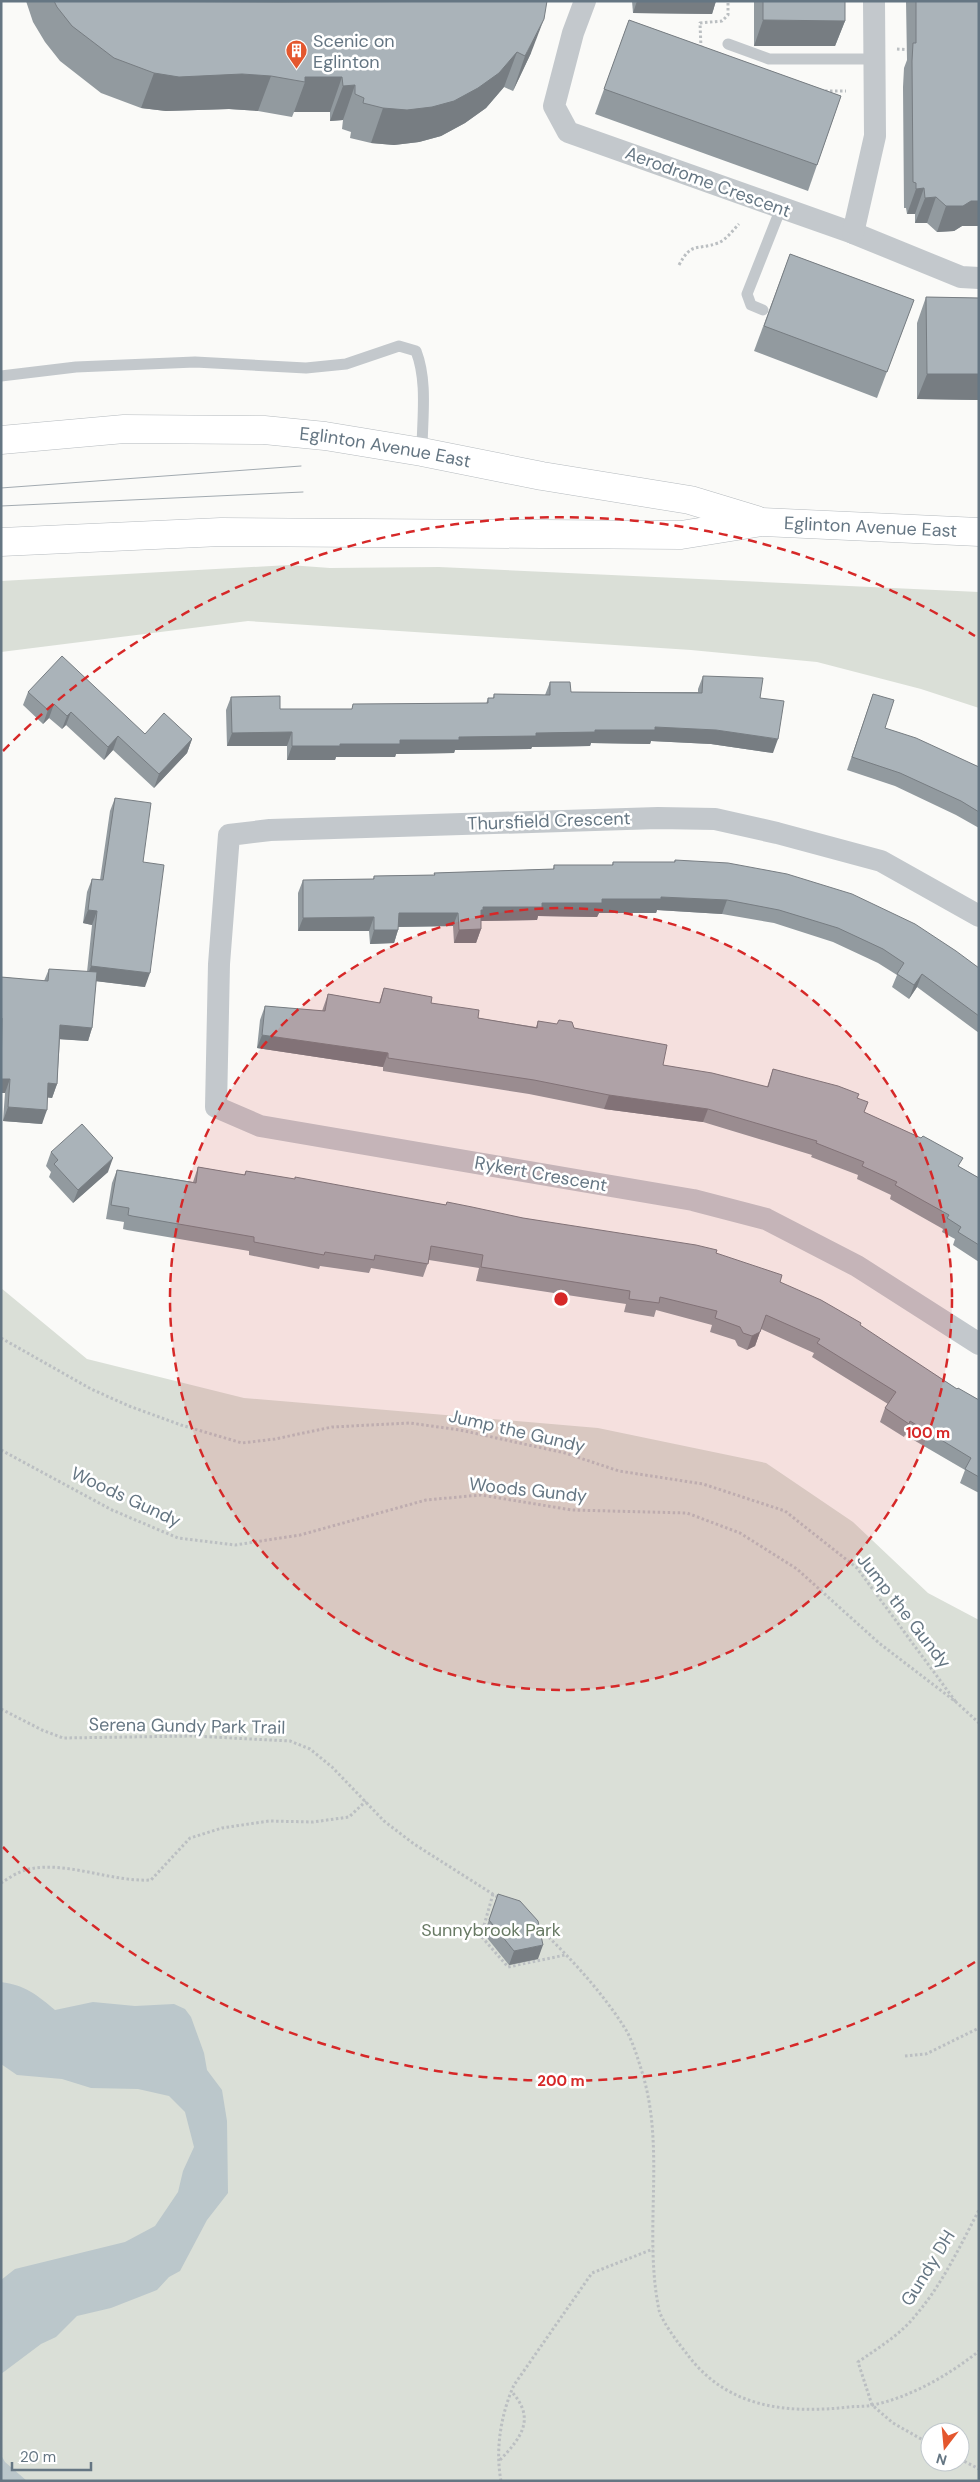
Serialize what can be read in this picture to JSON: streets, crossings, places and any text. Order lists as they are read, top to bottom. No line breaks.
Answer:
{"streets":{"main road":["Eglinton Avenue East"],"street":["Aerodrome Crescent","Thursfield Crescent","Rykert Crescent"],"path":["Jump the Gundy","Woods Gundy","Serena Gundy Park Trail","Gundy DH"]},"crossings":[["Thursfield Crescent","Rykert Crescent"],["Jump the Gundy","Woods Gundy"]],"parks":["Sunnybrook Park"],"places":{"building":["Scenic on Eglinton"]},"scale_bar":"20 m","north":"bottom","rings":["100 m","200 m"]}
